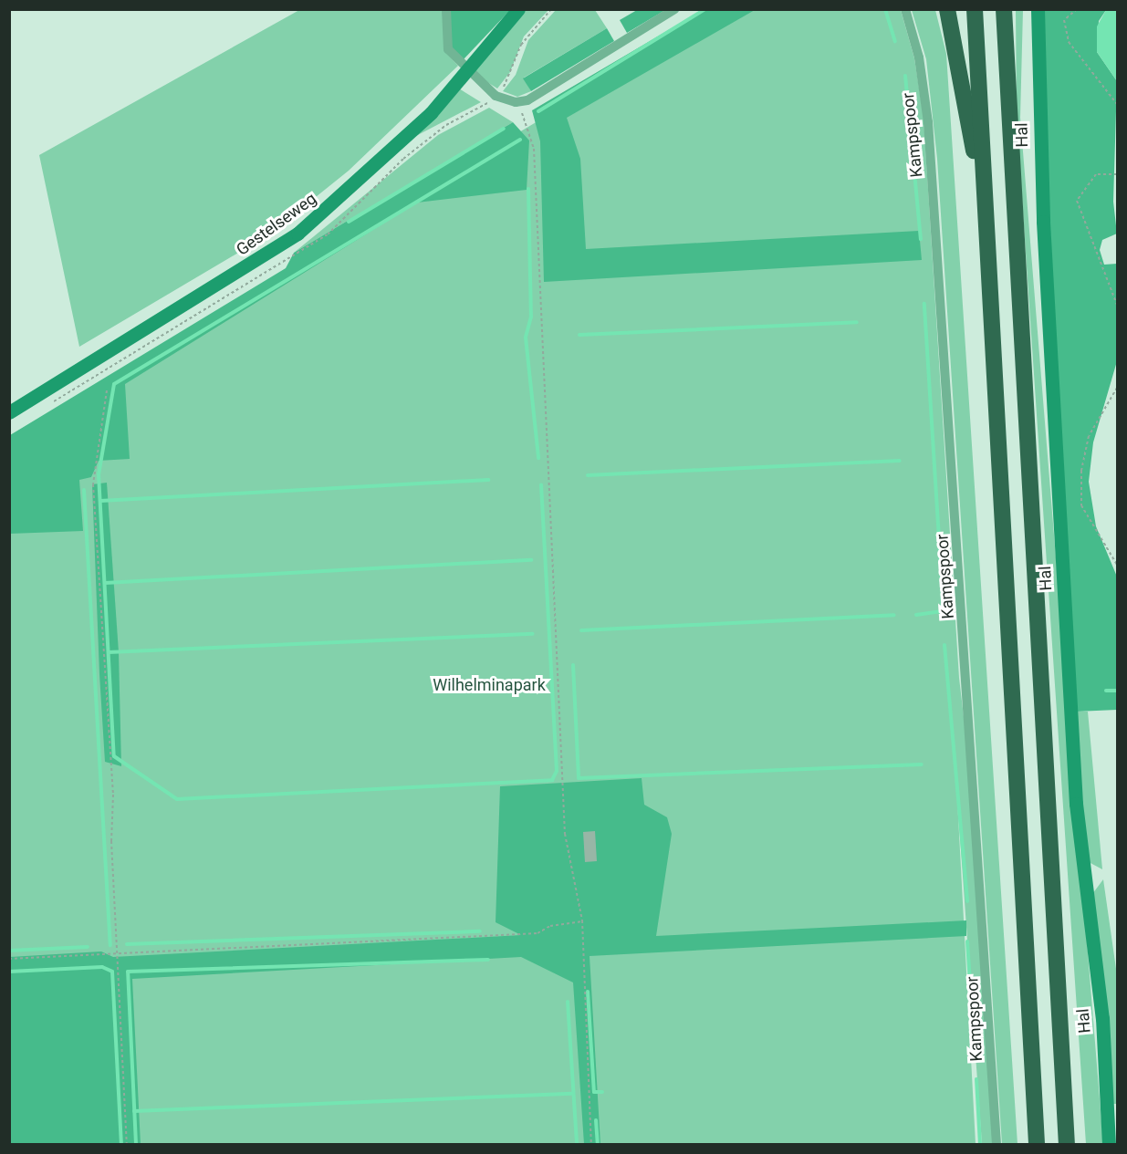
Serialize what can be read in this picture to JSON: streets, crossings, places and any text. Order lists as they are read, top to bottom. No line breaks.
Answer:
{"streets":{"street":["Kampspoor","Hal","Gestelseweg"]},"parks":["Wilhelminapark"]}
